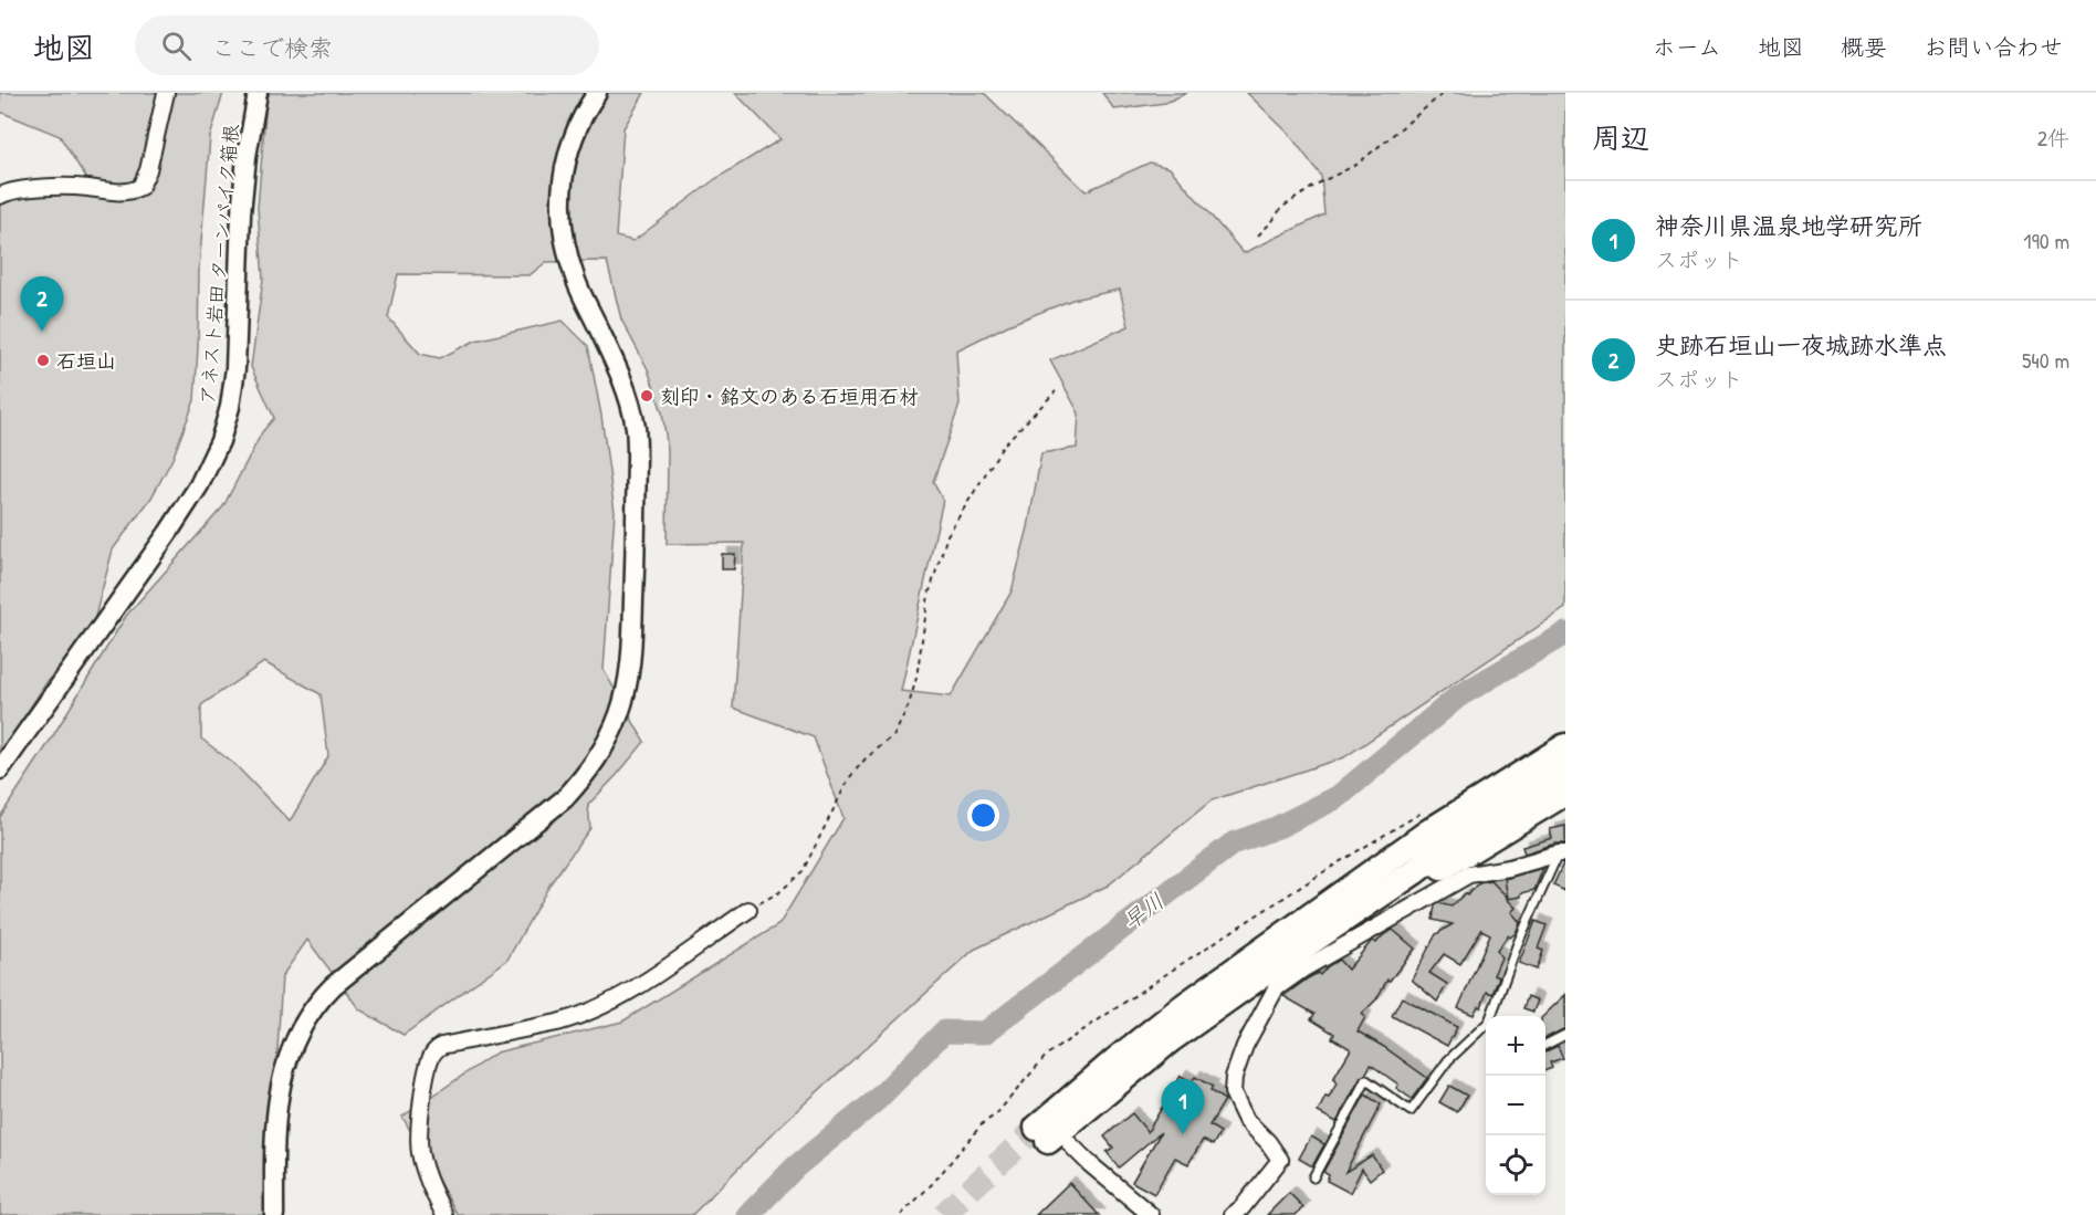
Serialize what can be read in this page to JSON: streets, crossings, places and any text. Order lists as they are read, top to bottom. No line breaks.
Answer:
{"streets":{"street":["アネスト岩田 ターンパイク箱根"]},"water":["早川"],"places":["石垣山","刻印・銘文のある石垣用石材"],"page":{"header":"地図","search":"ここで検索","nav":["ホーム","地図","概要","お問い合わせ"],"heading":["周辺","2件"],"list":[{"mark":"1","name":"神奈川県温泉地学研究所","note":"スポット","value":"190 m"},{"mark":"2","name":"史跡石垣山一夜城跡水準点","note":"スポット","value":"540 m"}],"pins":["2","1"],"map_buttons":["+","−"]}}
